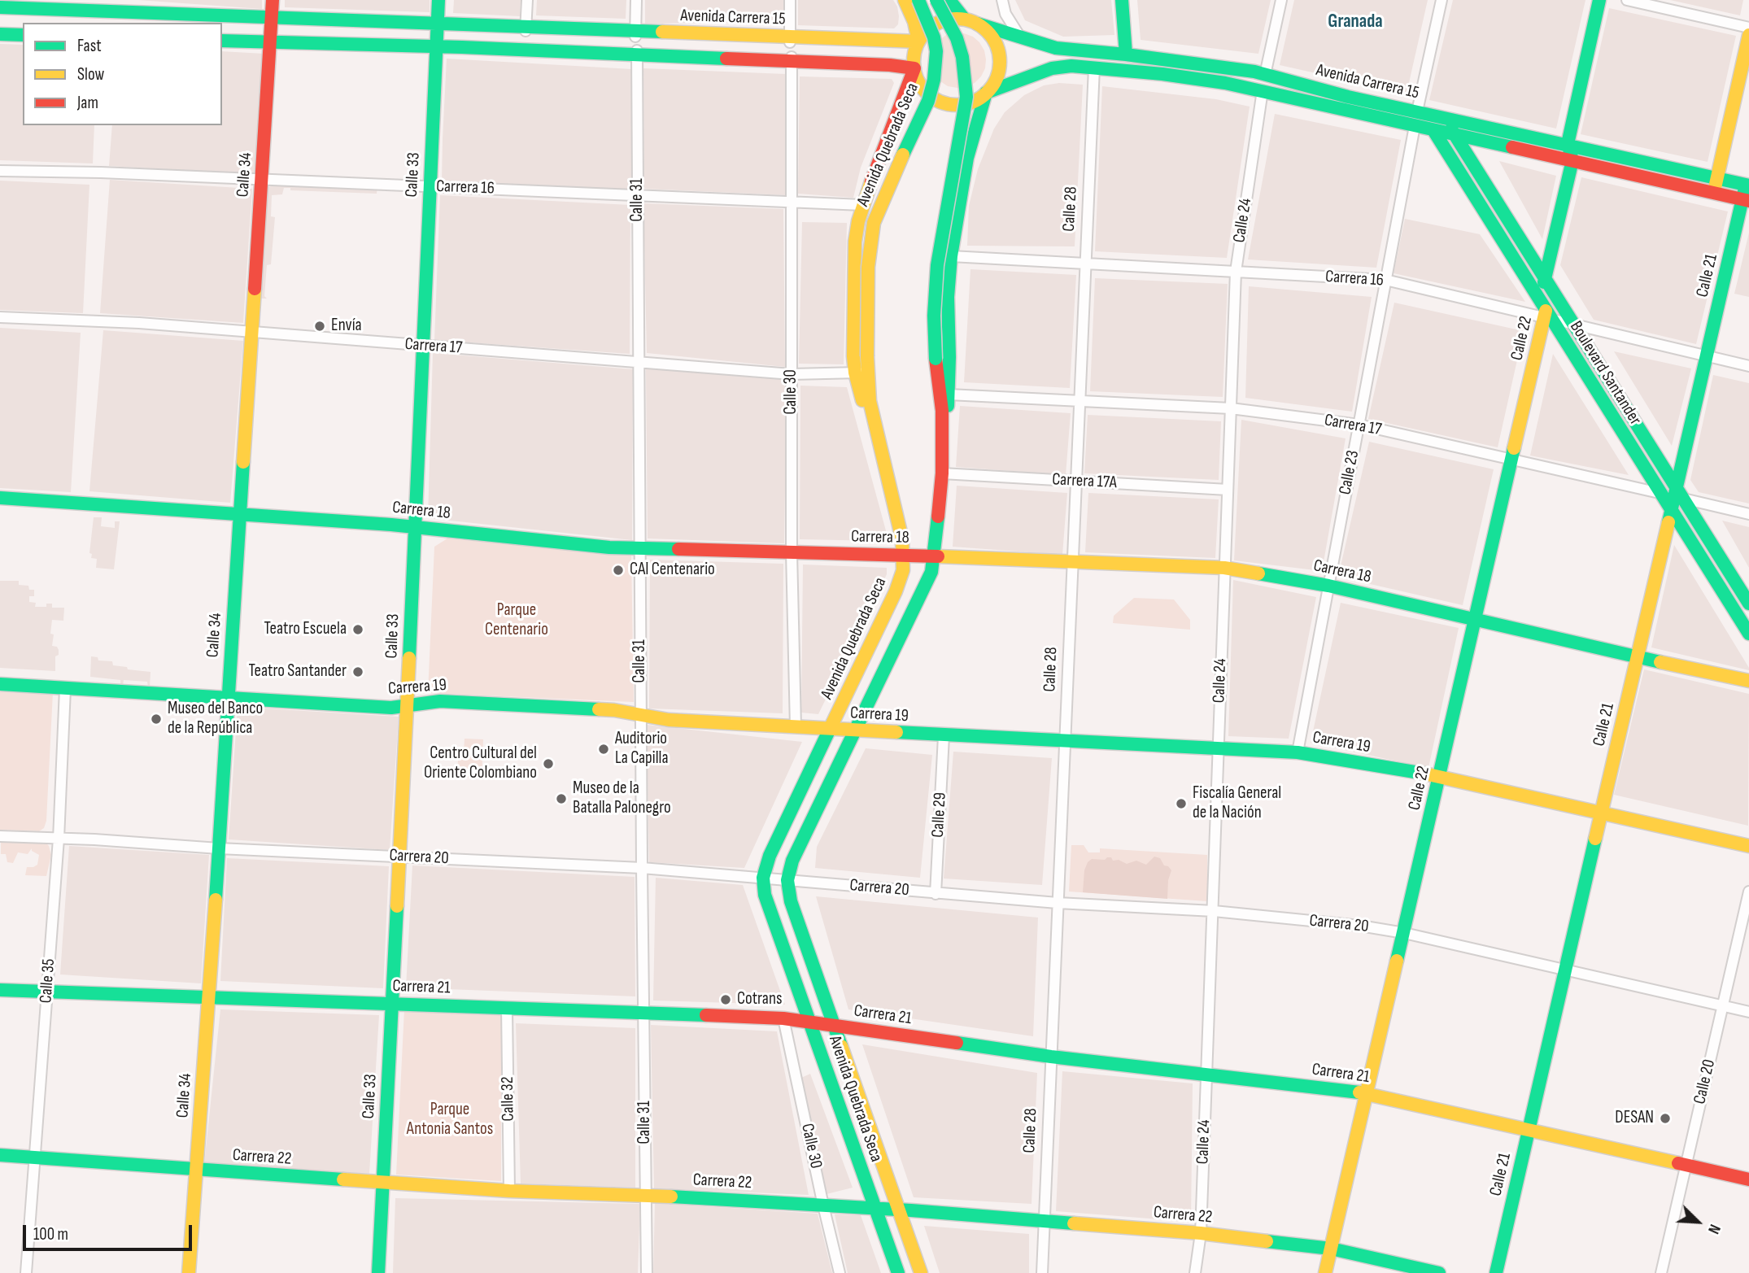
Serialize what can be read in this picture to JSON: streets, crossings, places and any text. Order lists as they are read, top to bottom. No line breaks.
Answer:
{"streets":{"street":["Avenida Carrera 15","Avenida Quebrada Seca","Calle 34","Calle 33","Carrera 16","Calle 31","Calle 28","Calle 24","Calle 21","Calle 22","Carrera 17","Boulevard Santander","Calle 30","Calle 23","Carrera 17A","Carrera 18","Carrera 19","Calle 29","Carrera 20","Calle 35","Carrera 21","Calle 20","Calle 32","Carrera 22"]},"crossings":[["Avenida Carrera 15","Calle 34"],["Avenida Carrera 15","Calle 33"],["Avenida Carrera 15","Calle 28"],["Avenida Carrera 15","Calle 24"],["Avenida Carrera 15","Calle 21"],["Avenida Carrera 15","Calle 22"],["Avenida Carrera 15","Boulevard Santander"],["Avenida Carrera 15","Calle 23"],["Avenida Quebrada Seca","Carrera 17"],["Avenida Quebrada Seca","Carrera 17A"],["Avenida Quebrada Seca","Carrera 18"],["Avenida Quebrada Seca","Carrera 19"],["Avenida Quebrada Seca","Carrera 20"],["Avenida Quebrada Seca","Carrera 21"],["Avenida Quebrada Seca","Carrera 22"],["Calle 34","Carrera 16"],["Calle 34","Carrera 17"],["Calle 34","Carrera 18"],["Calle 34","Carrera 19"],["Calle 34","Carrera 20"],["Calle 34","Carrera 21"],["Calle 34","Carrera 22"],["Calle 33","Carrera 16"],["Calle 33","Carrera 17"],["Calle 33","Carrera 18"],["Calle 33","Carrera 19"],["Calle 33","Carrera 20"],["Calle 33","Carrera 21"],["Calle 33","Carrera 22"],["Carrera 16","Calle 31"],["Carrera 16","Calle 28"],["Carrera 16","Calle 24"],["Carrera 16","Calle 21"],["Carrera 16","Calle 22"],["Carrera 16","Boulevard Santander"],["Carrera 16","Calle 30"],["Carrera 16","Calle 23"],["Calle 31","Carrera 17"],["Calle 31","Carrera 18"],["Calle 31","Carrera 19"],["Calle 31","Carrera 20"],["Calle 31","Carrera 21"],["Calle 31","Carrera 22"],["Calle 28","Carrera 17"],["Calle 28","Carrera 17A"],["Calle 28","Carrera 18"],["Calle 28","Carrera 19"],["Calle 28","Carrera 20"],["Calle 28","Carrera 21"],["Calle 28","Carrera 22"],["Calle 24","Carrera 17"],["Calle 24","Carrera 17A"],["Calle 24","Carrera 18"],["Calle 24","Carrera 19"],["Calle 24","Carrera 20"],["Calle 24","Carrera 21"],["Calle 24","Carrera 22"],["Calle 21","Carrera 17"],["Calle 21","Boulevard Santander"],["Calle 21","Carrera 18"],["Calle 21","Carrera 19"],["Calle 21","Carrera 20"],["Calle 21","Carrera 21"],["Calle 22","Carrera 17"],["Calle 22","Boulevard Santander"],["Calle 22","Carrera 18"],["Calle 22","Carrera 19"],["Calle 22","Carrera 20"],["Calle 22","Carrera 21"],["Calle 22","Carrera 22"],["Carrera 17","Boulevard Santander"],["Carrera 17","Calle 30"],["Carrera 17","Calle 23"],["Calle 30","Carrera 18"],["Calle 30","Carrera 19"],["Calle 30","Carrera 21"],["Calle 30","Carrera 22"],["Calle 23","Carrera 18"],["Calle 23","Carrera 19"],["Carrera 19","Calle 29"],["Carrera 19","Calle 35"],["Calle 29","Carrera 20"],["Carrera 20","Calle 35"],["Carrera 20","Calle 20"],["Calle 35","Carrera 21"],["Calle 35","Carrera 22"],["Carrera 21","Calle 20"],["Carrera 21","Calle 32"],["Calle 32","Carrera 22"]],"districts":["Granada"],"parks":["Parque Centenario","Parque Antonia Santos"],"places":["Envía","CAI Centenario","Teatro Escuela","Teatro Santander","Museo del Banco de la República","Auditorio La Capilla","Centro Cultural del Oriente Colombiano","Museo de la Batalla Palonegro","Fiscalía General de la Nación","Cotrans","DESAN"],"legend":["Fast","Slow","Jam"],"scale_bar":"100 m","north":"bottom right"}
